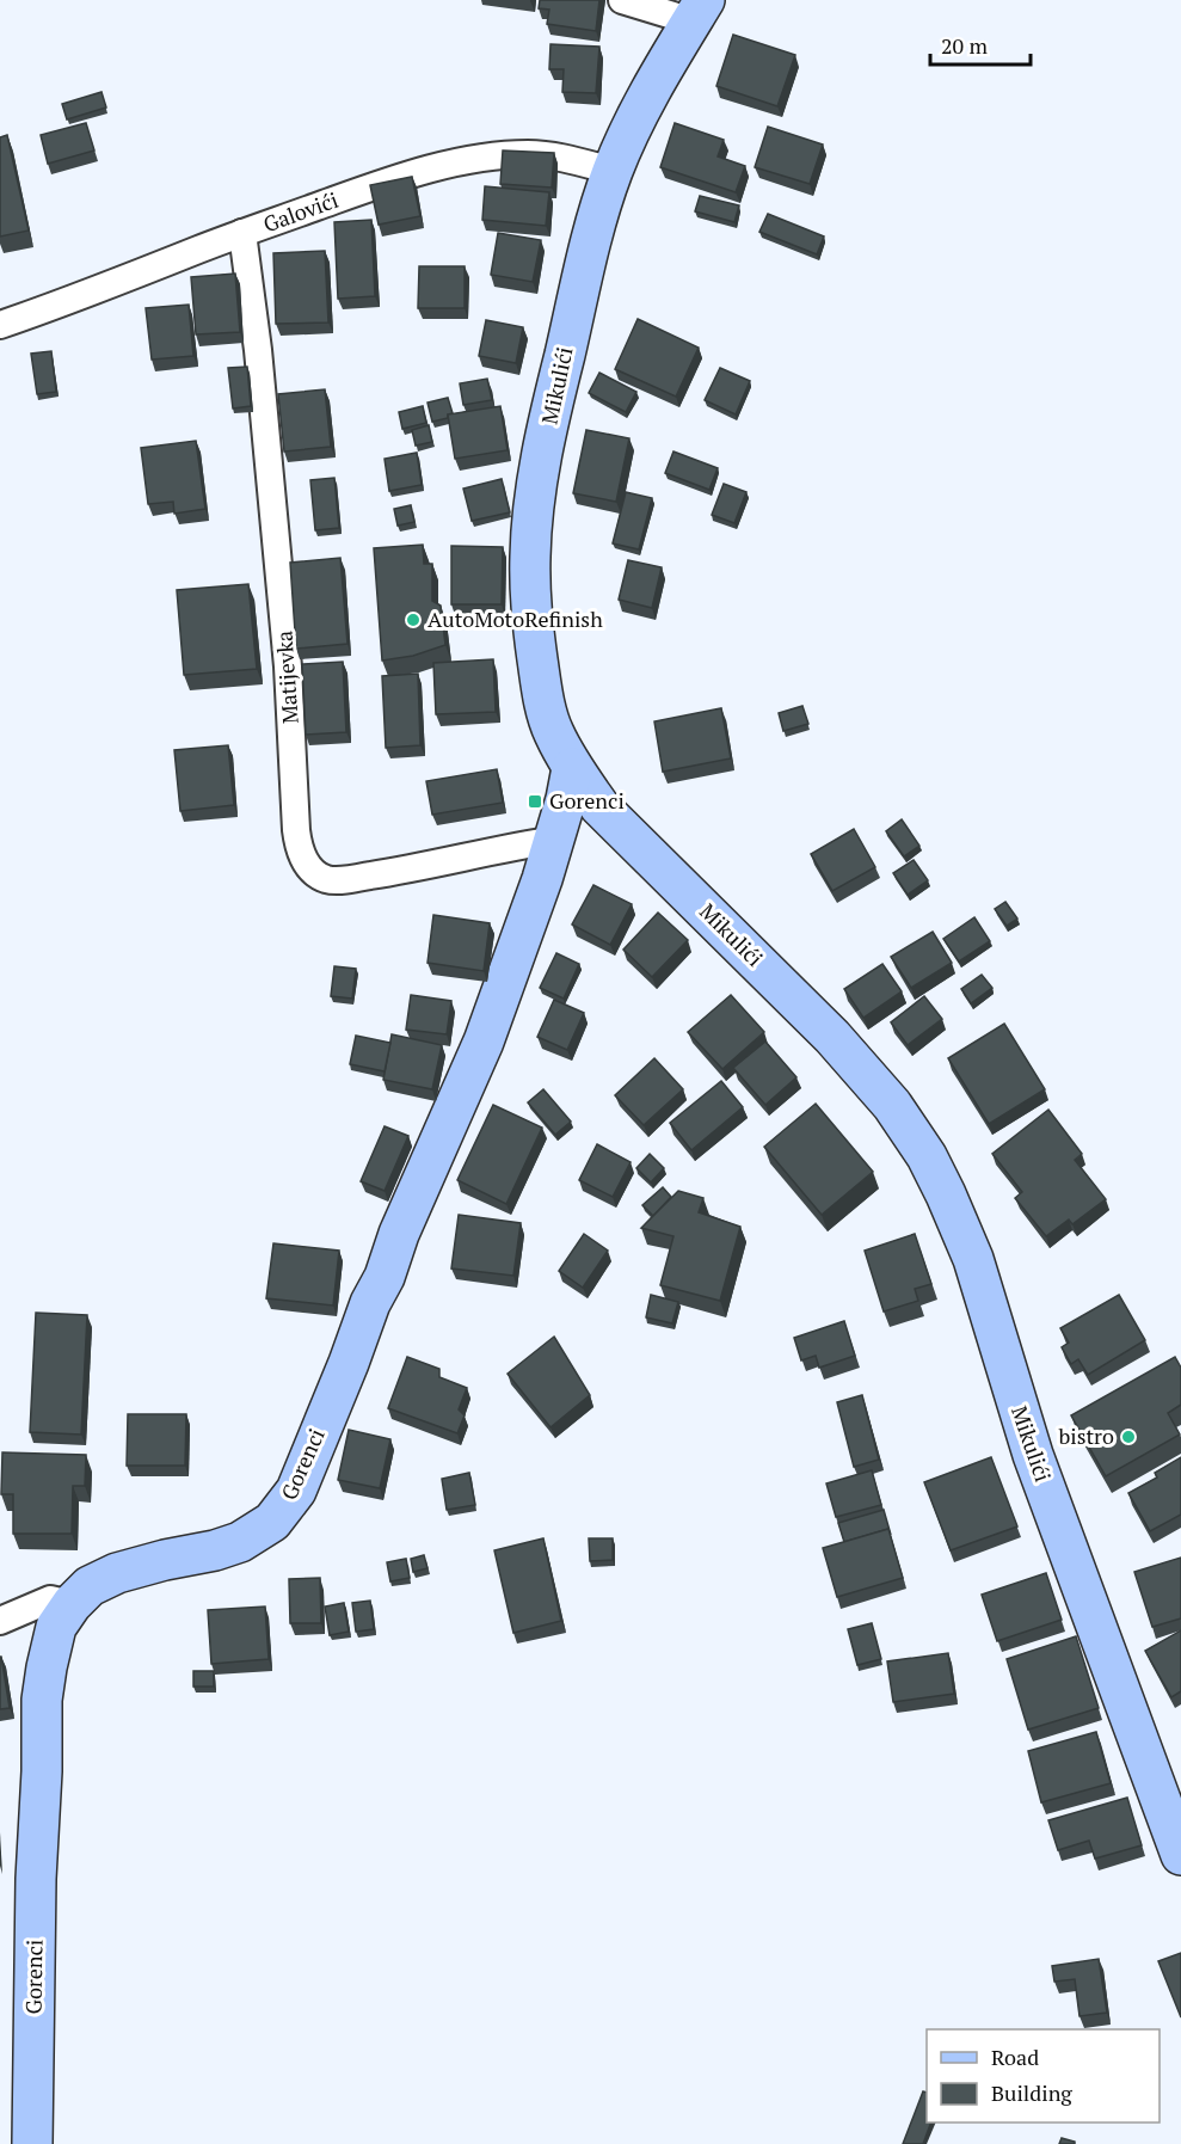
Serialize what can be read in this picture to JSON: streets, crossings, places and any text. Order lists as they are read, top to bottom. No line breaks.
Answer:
{"streets":{"street":["Galovići","Mikulići","Matijevka","Gorenci"]},"crossings":[["Galovići","Mikulići"],["Galovići","Matijevka"],["Mikulići","Gorenci"],["Matijevka","Gorenci"]],"places":{"other":["AutoMotoRefinish","bistro"],"transit":["Gorenci"]},"legend":["Road","Building"],"scale_bar":"20 m"}
